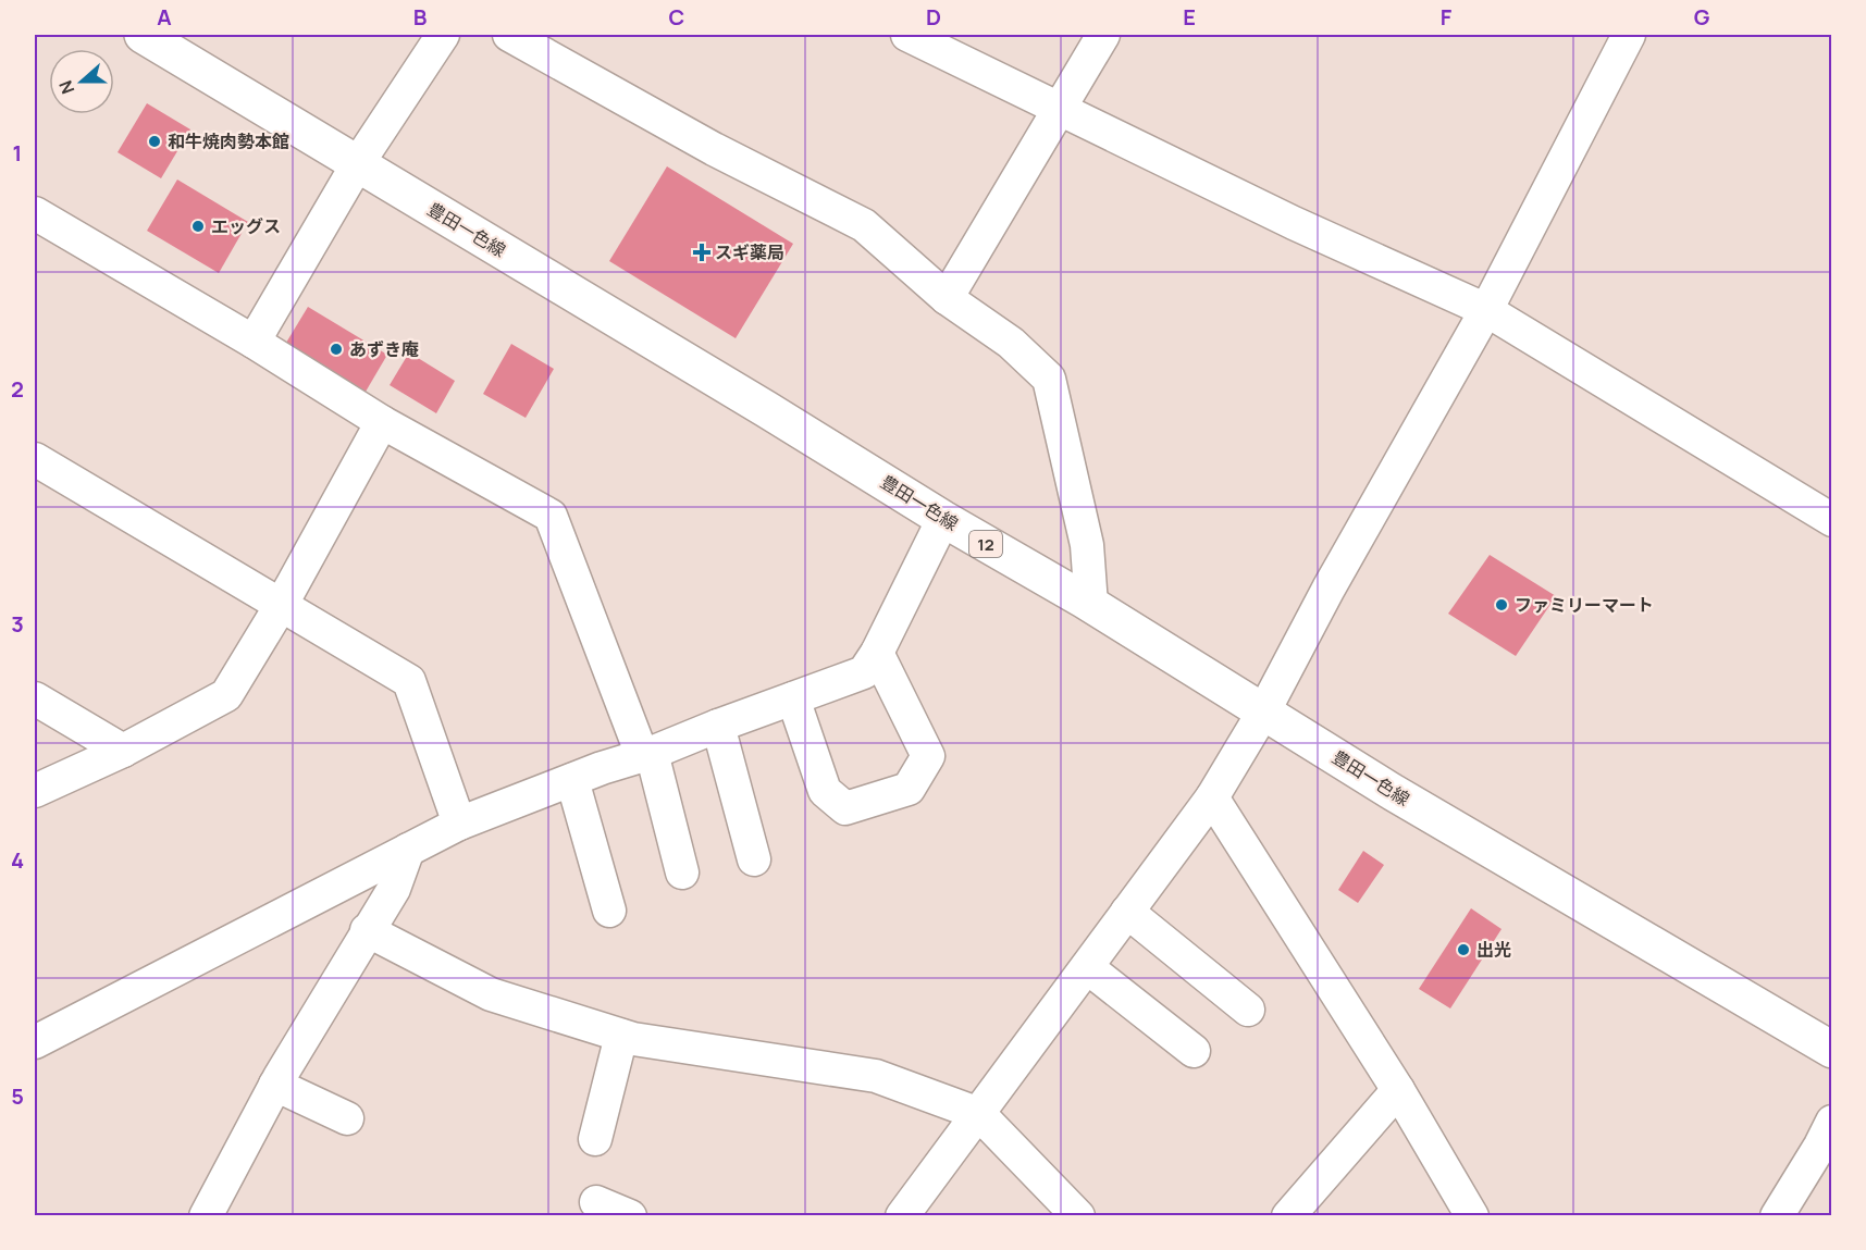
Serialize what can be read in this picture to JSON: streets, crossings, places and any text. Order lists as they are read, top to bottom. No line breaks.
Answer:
{"streets":{"main road":["豊田一色線","12"]},"places":{"other":["和牛焼肉勢本館","エッグス","あずき庵","ファミリーマート","出光"],"health":["スギ薬局"]},"north":"left","grid":{"columns":["A","B","C","D","E","F","G"],"rows":["1","2","3","4","5"]}}
